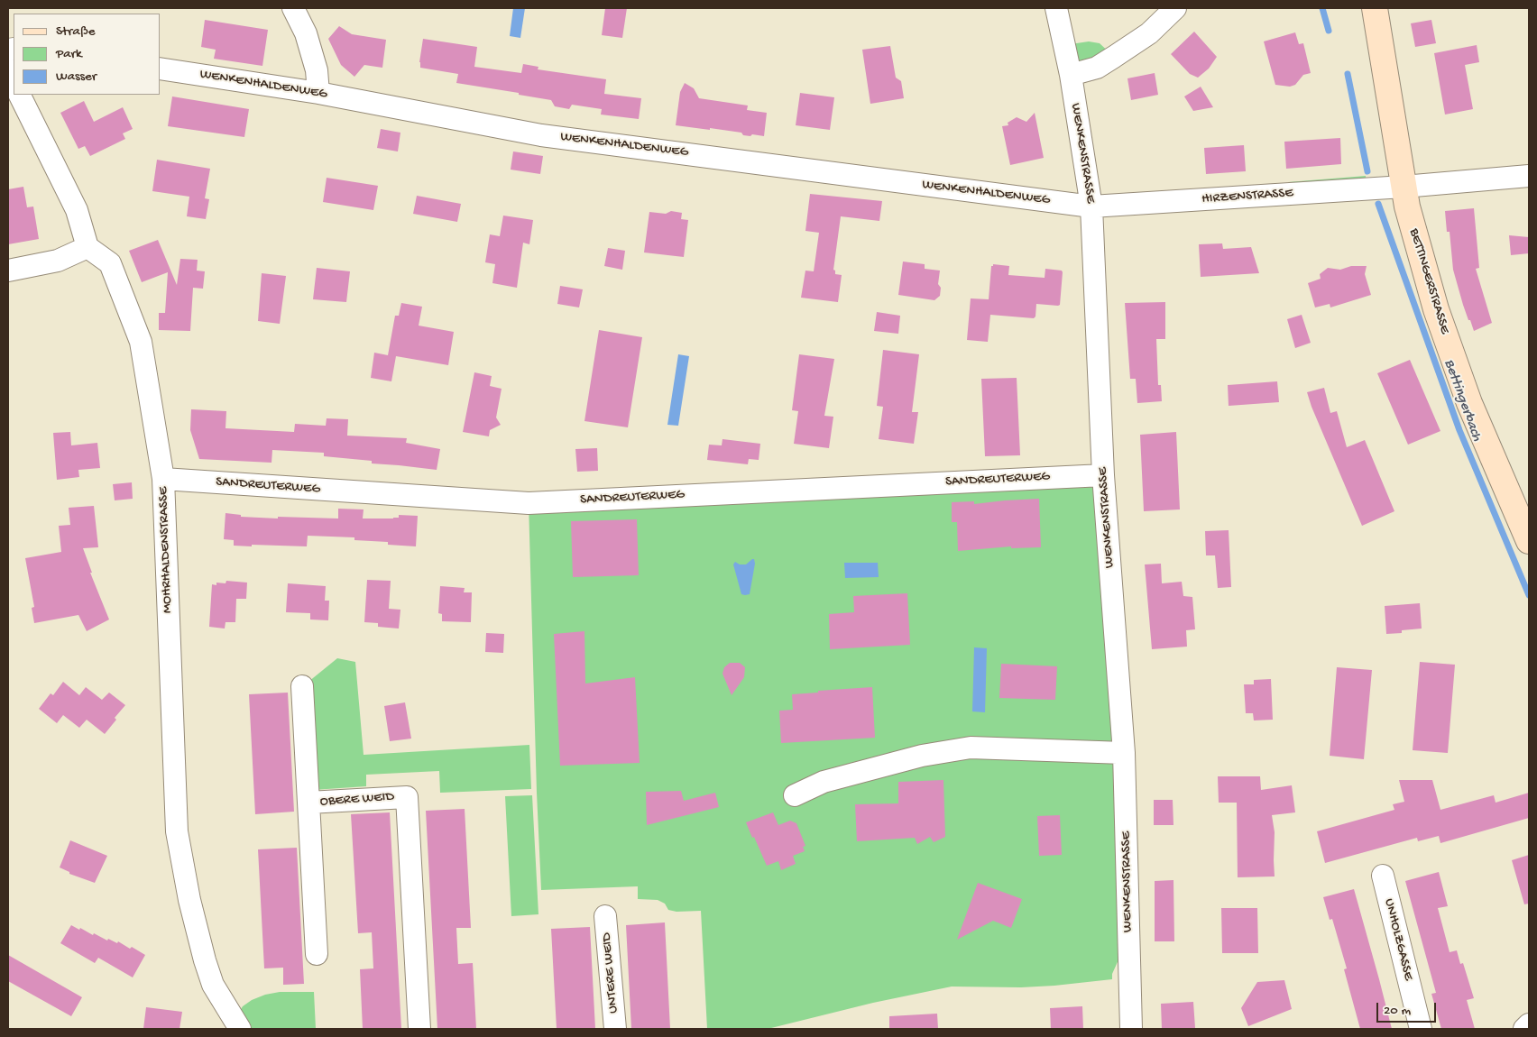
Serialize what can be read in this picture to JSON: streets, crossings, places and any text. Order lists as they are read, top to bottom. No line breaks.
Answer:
{"streets":{"street":["WENKENHALDENWEG","WENKENSTRASSE","HIRZENSTRASSE","BETTINGERSTRASSE","SANDREUTERWEG","MOHRHALDENSTRASSE","OBERE WEID","UNHOLZGASSE","UNTERE WEID"]},"crossings":[["WENKENHALDENWEG","WENKENSTRASSE"],["WENKENHALDENWEG","HIRZENSTRASSE"],["WENKENSTRASSE","HIRZENSTRASSE"],["WENKENSTRASSE","SANDREUTERWEG"],["HIRZENSTRASSE","BETTINGERSTRASSE"],["SANDREUTERWEG","MOHRHALDENSTRASSE"]],"water":["Bettingerbach"],"legend":["Straße","Park","Wasser"],"scale_bar":"20 m"}
